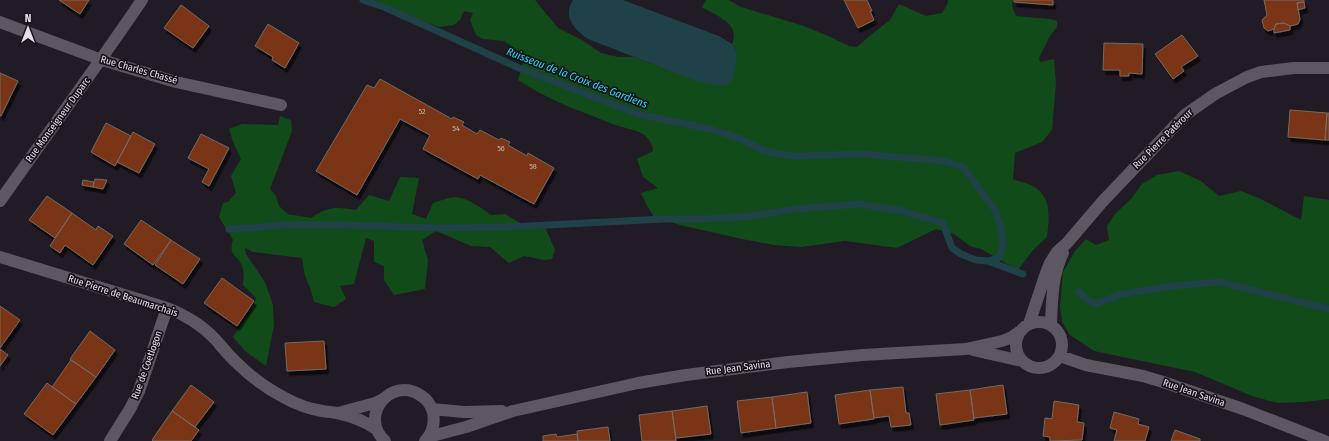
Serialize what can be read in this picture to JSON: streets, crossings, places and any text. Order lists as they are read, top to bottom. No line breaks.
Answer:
{"streets":{"street":["Rue Charles Chassé","Rue Monseigneur Duparc","Rue Pierre Patérour","Rue Pierre de Beaumarchais","Rue de Coetlogon","Rue Jean Savina"]},"crossings":[["Rue Charles Chassé","Rue Monseigneur Duparc"],["Rue Pierre Patérour","Rue Jean Savina"],["Rue Pierre de Beaumarchais","Rue de Coetlogon"],["Rue Pierre de Beaumarchais","Rue Jean Savina"]],"water":["Ruisseau de la Croix des Gardiens"],"house_numbers":["52","54","56","58"],"north":"top"}
